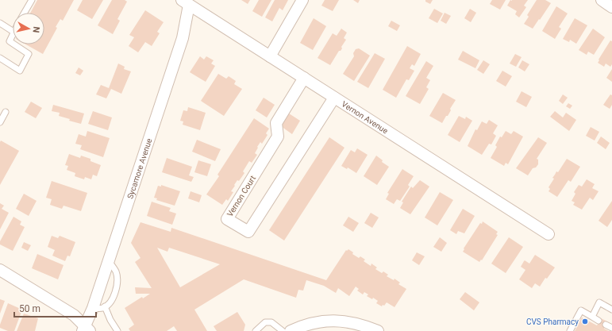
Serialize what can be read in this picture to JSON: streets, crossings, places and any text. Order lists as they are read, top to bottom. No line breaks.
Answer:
{"streets":{"street":["Vernon Avenue","Sycamore Avenue","Vernon Court"]},"crossings":[["Vernon Avenue","Sycamore Avenue"],["Vernon Avenue","Vernon Court"]],"places":["CVS Pharmacy"],"scale_bar":"50 m","north":"right"}
